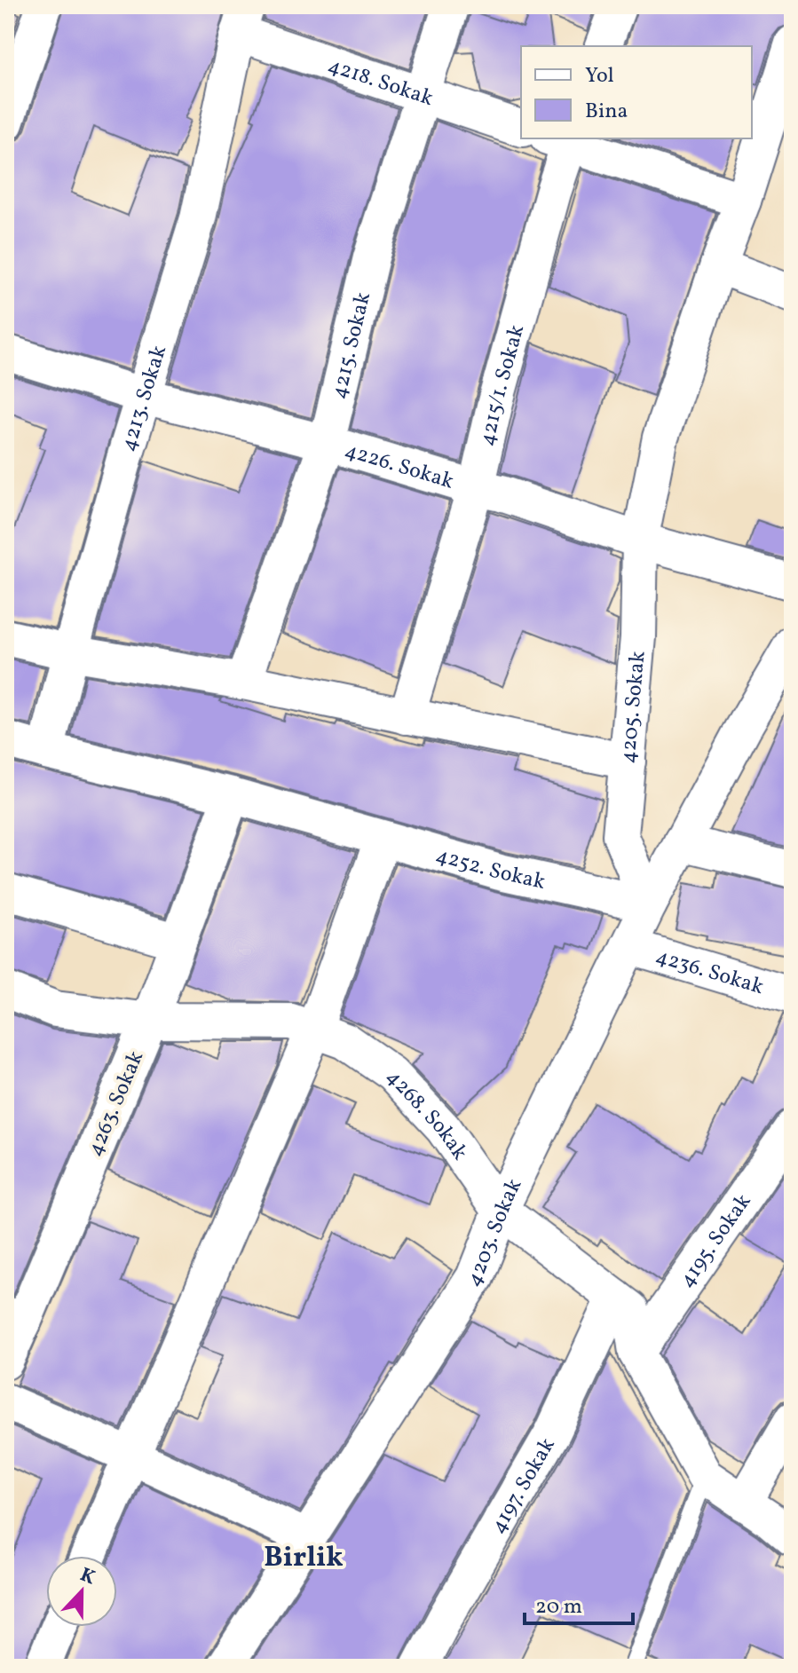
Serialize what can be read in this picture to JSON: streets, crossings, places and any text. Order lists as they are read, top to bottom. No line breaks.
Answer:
{"streets":{"street":["4218. Sokak","4215. Sokak","4215/1. Sokak","4213. Sokak","4226. Sokak","4205. Sokak","4252. Sokak","4236. Sokak","4263. Sokak","4268. Sokak","4203. Sokak","4195. Sokak","4197. Sokak"]},"crossings":[["4218. Sokak","4215. Sokak"],["4218. Sokak","4213. Sokak"],["4215. Sokak","4226. Sokak"],["4215. Sokak","4205. Sokak"],["4215/1. Sokak","4226. Sokak"],["4215/1. Sokak","4205. Sokak"],["4213. Sokak","4226. Sokak"],["4213. Sokak","4205. Sokak"],["4213. Sokak","4252. Sokak"],["4226. Sokak","4205. Sokak"],["4252. Sokak","4203. Sokak"],["4236. Sokak","4203. Sokak"],["4263. Sokak","4268. Sokak"],["4268. Sokak","4203. Sokak"],["4268. Sokak","4195. Sokak"],["4268. Sokak","4197. Sokak"]],"districts":["Birlik"],"legend":["Yol","Bina"],"scale_bar":"20 m","north":"top"}
